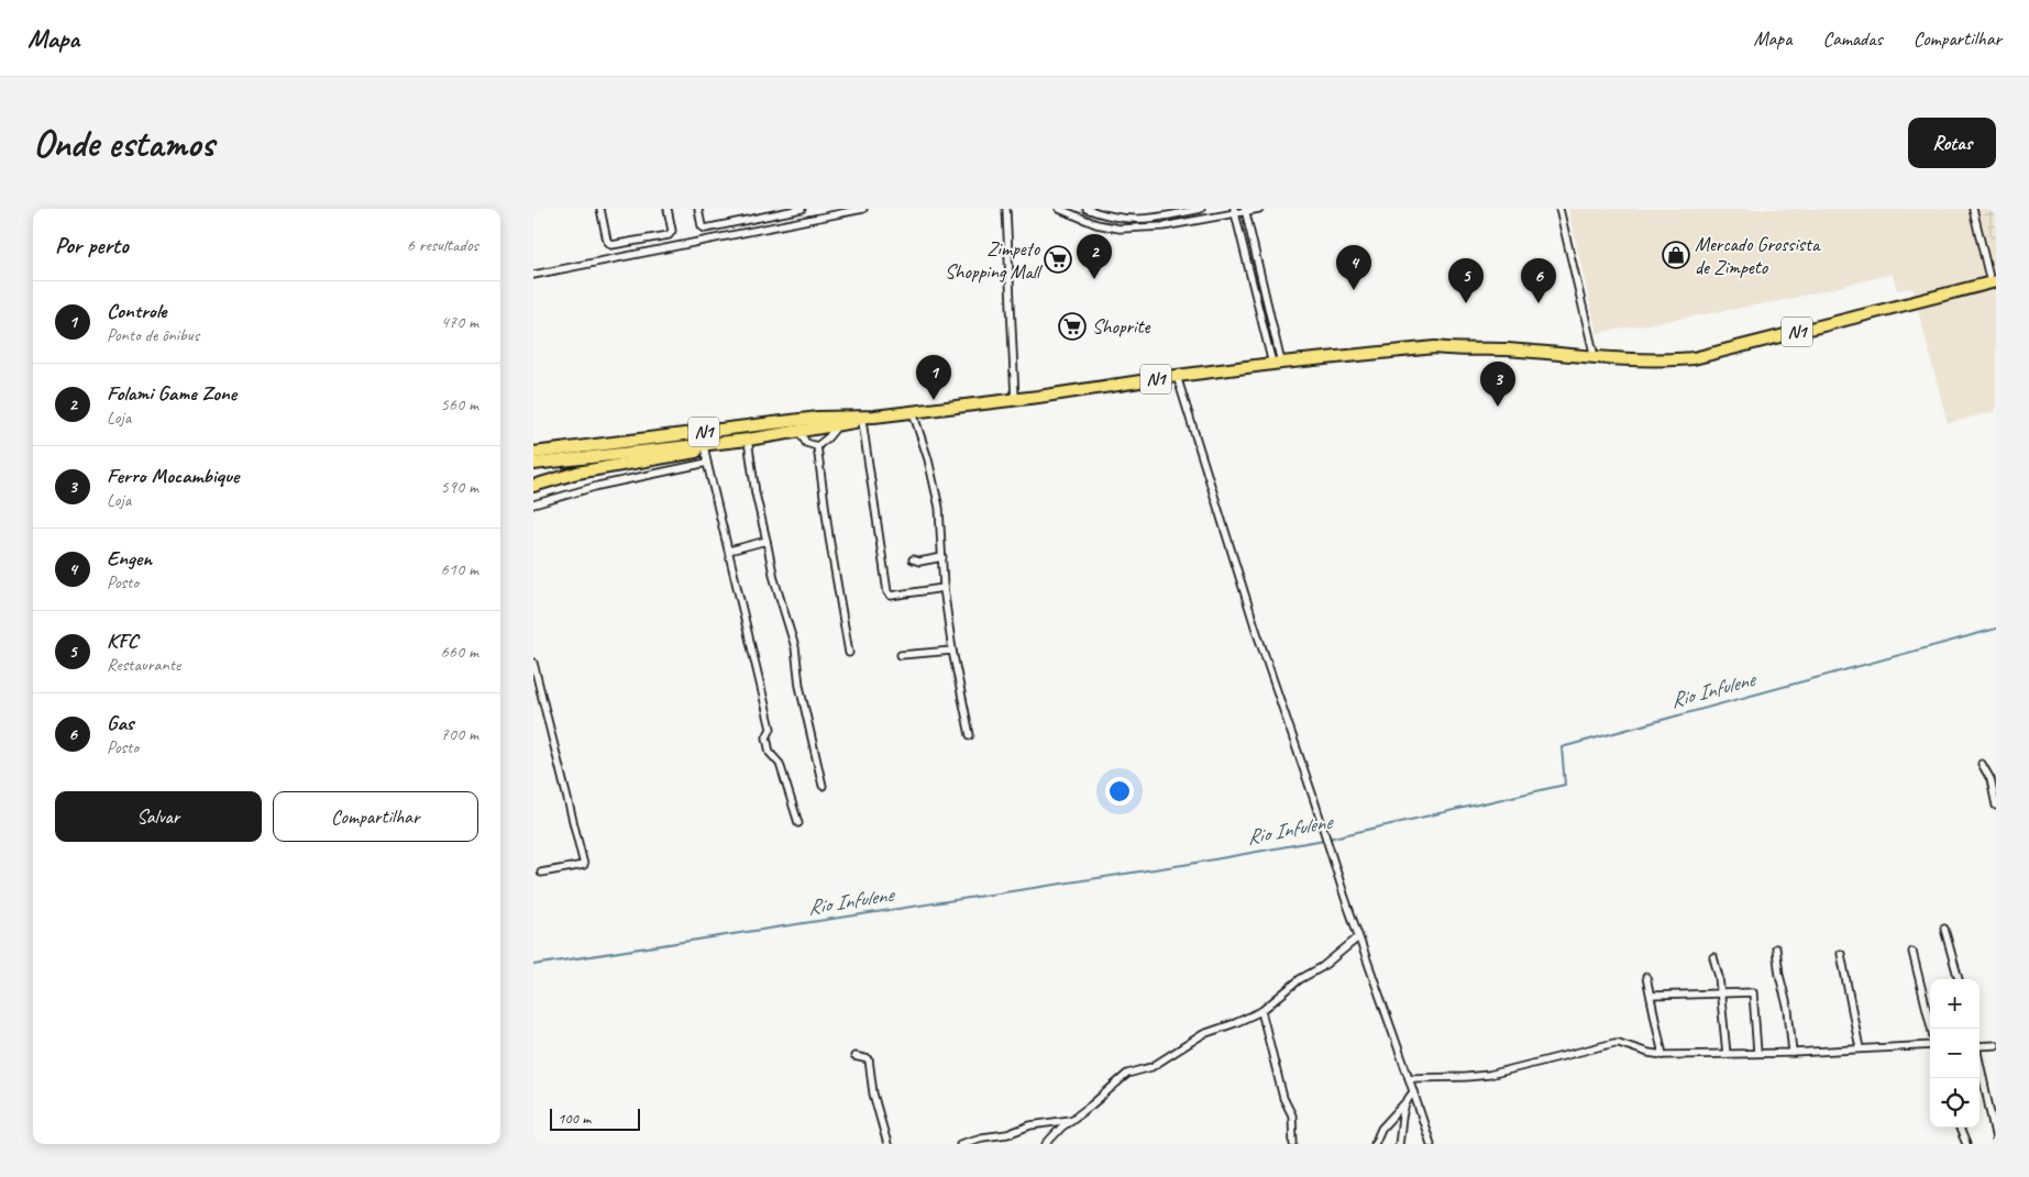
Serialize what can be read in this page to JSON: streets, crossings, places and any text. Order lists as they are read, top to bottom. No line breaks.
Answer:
{"streets":{"highway":["N1"]},"water":["Rio Infulene"],"places":{"shop":["Mercado Grossista de Zimpeto"],"supermarket":["Zimpeto Shopping Mall","Shoprite"]},"scale_bar":"100 m","page":{"header":"Mapa","nav":["Mapa","Camadas","Compartilhar"],"buttons":["Rotas",["Salvar","Compartilhar"]],"title":"Onde estamos","heading":["Por perto","6 resultados"],"pins":["2","4","5","6","1","3"],"list":[{"mark":"1","name":"Controle","note":"Ponto de ônibus","value":"470 m"},{"mark":"2","name":"Folami Game Zone","note":"Loja","value":"560 m"},{"mark":"3","name":"Ferro Mocambique","note":"Loja","value":"590 m"},{"mark":"4","name":"Engen","note":"Posto","value":"610 m"},{"mark":"5","name":"KFC","note":"Restaurante","value":"660 m"},{"mark":"6","name":"Gas","note":"Posto","value":"700 m"}],"map_buttons":["+","−"],"scale":"100 m"}}
